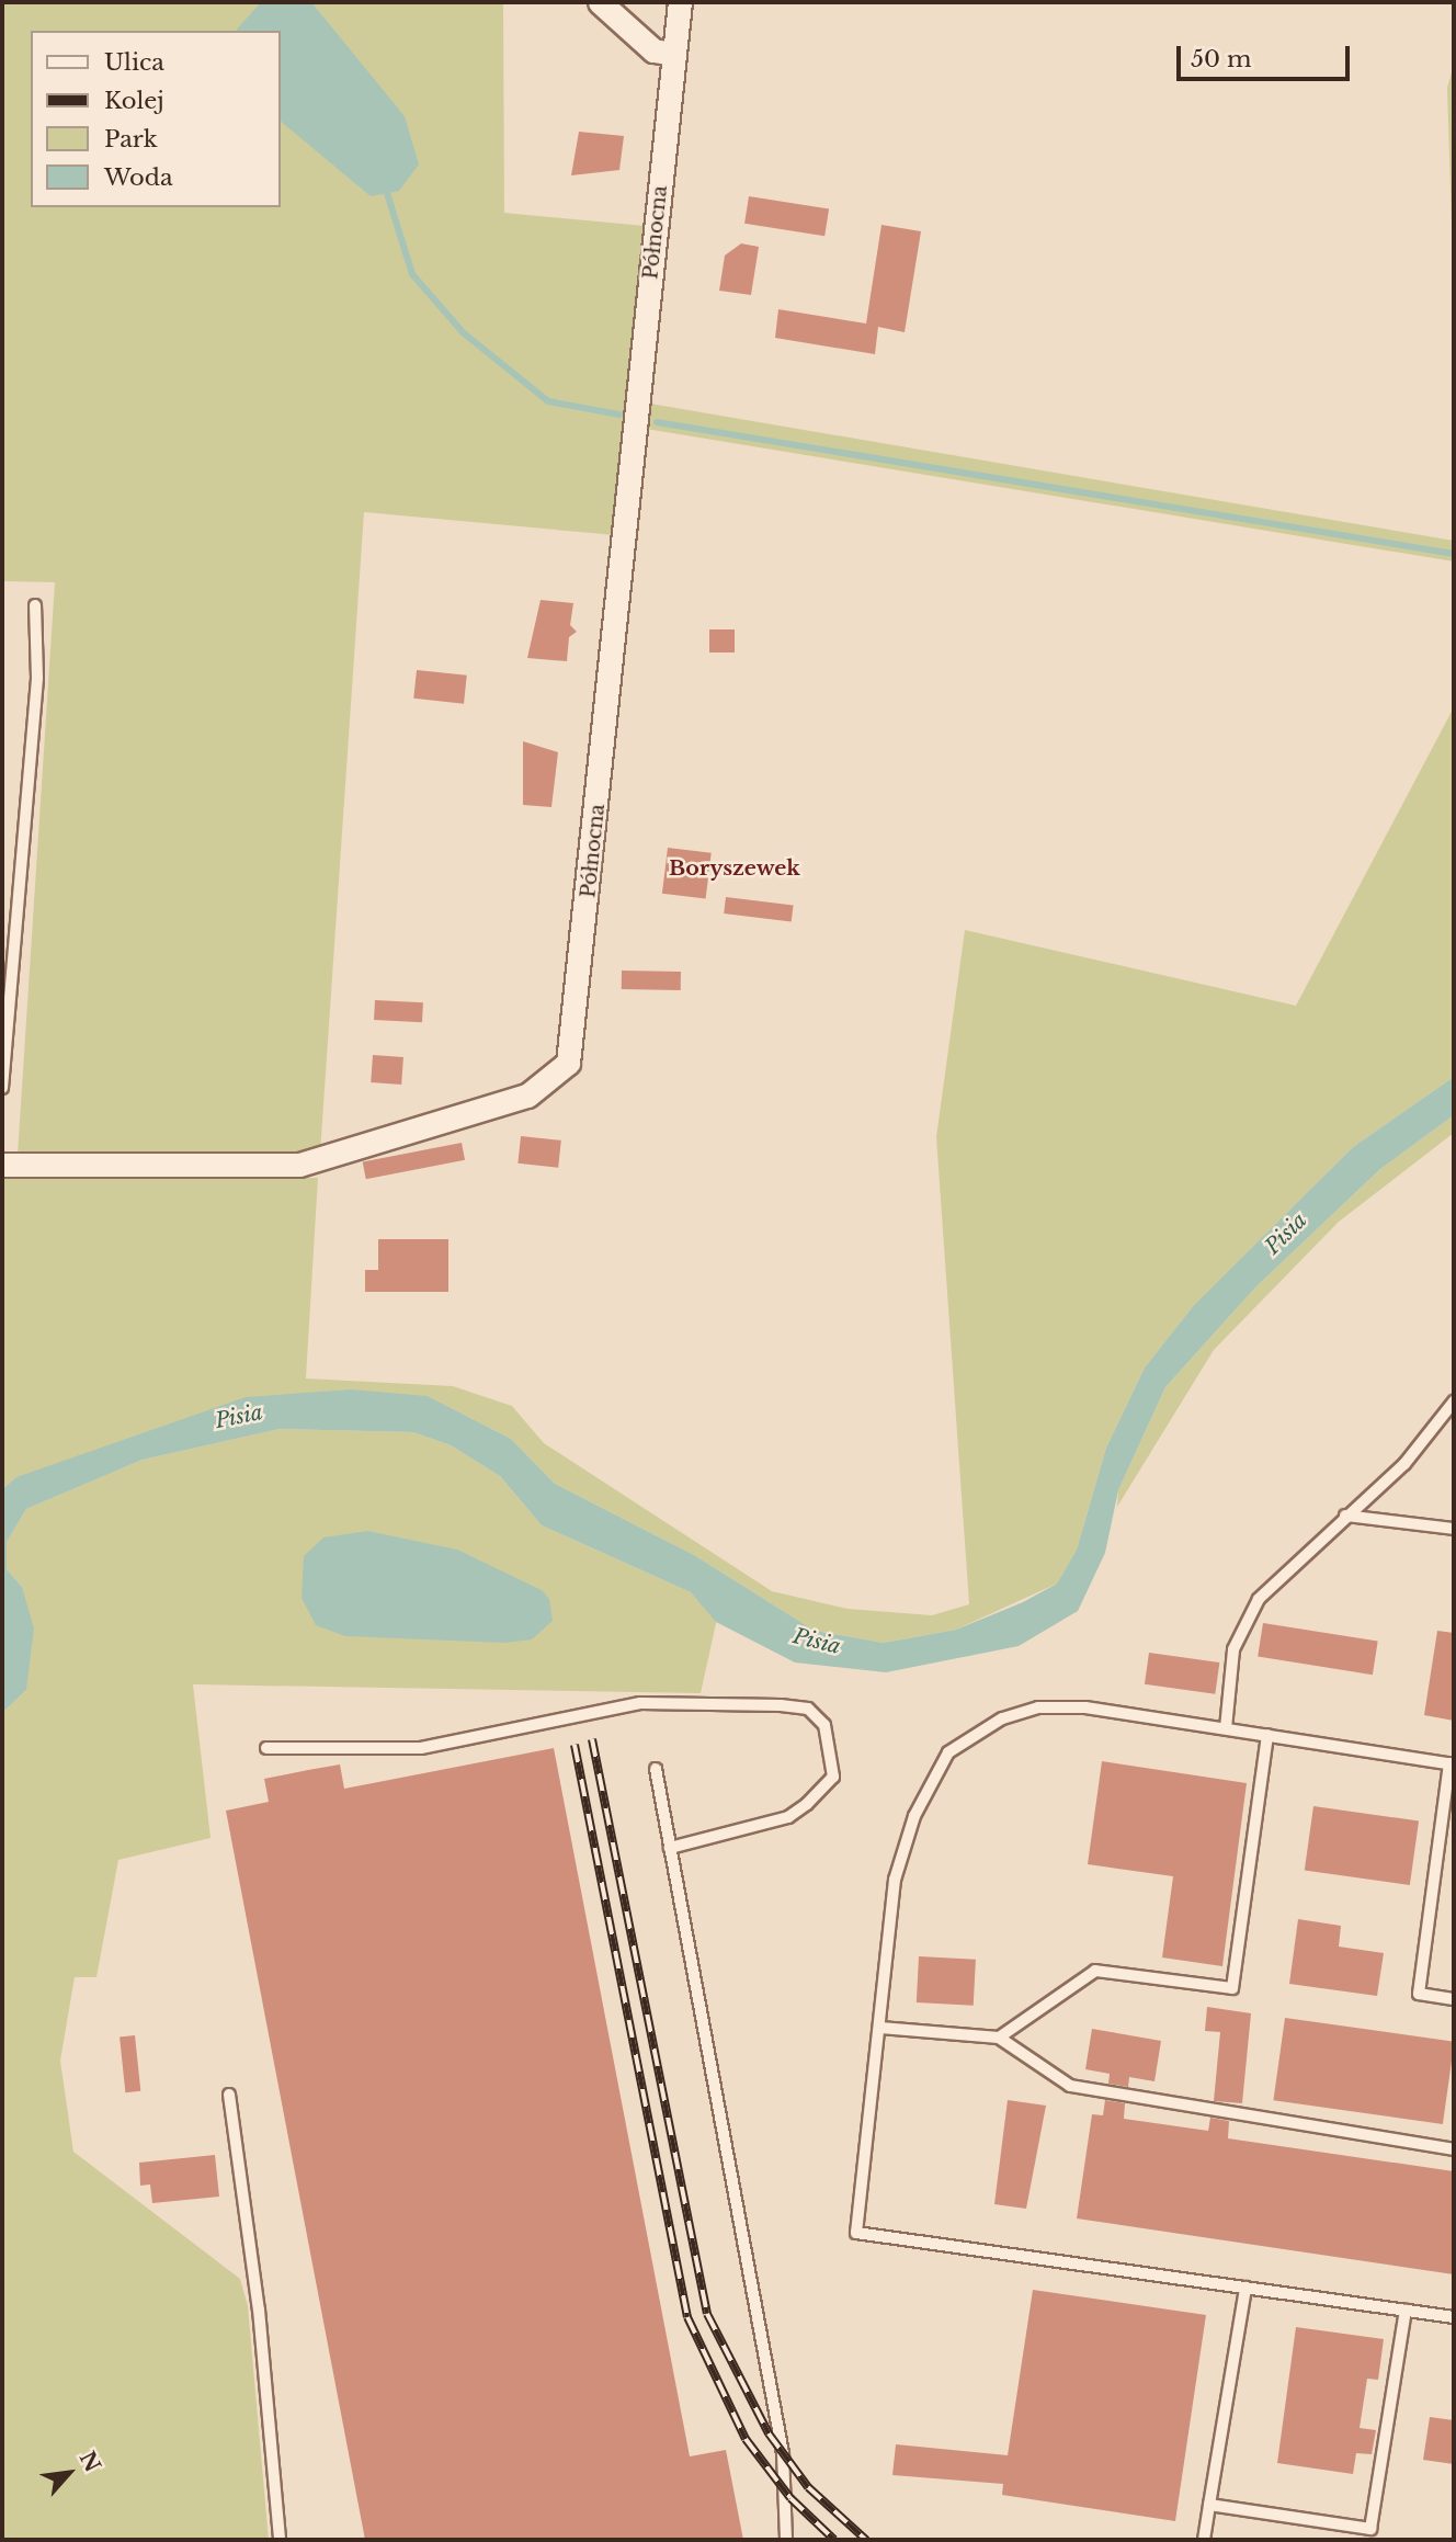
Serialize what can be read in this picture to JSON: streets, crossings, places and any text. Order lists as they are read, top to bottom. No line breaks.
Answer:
{"streets":{"street":["Północna"]},"districts":["Boryszewek"],"water":["Pisia"],"legend":["Ulica","Kolej","Park","Woda"],"scale_bar":"50 m","north":"top right"}
